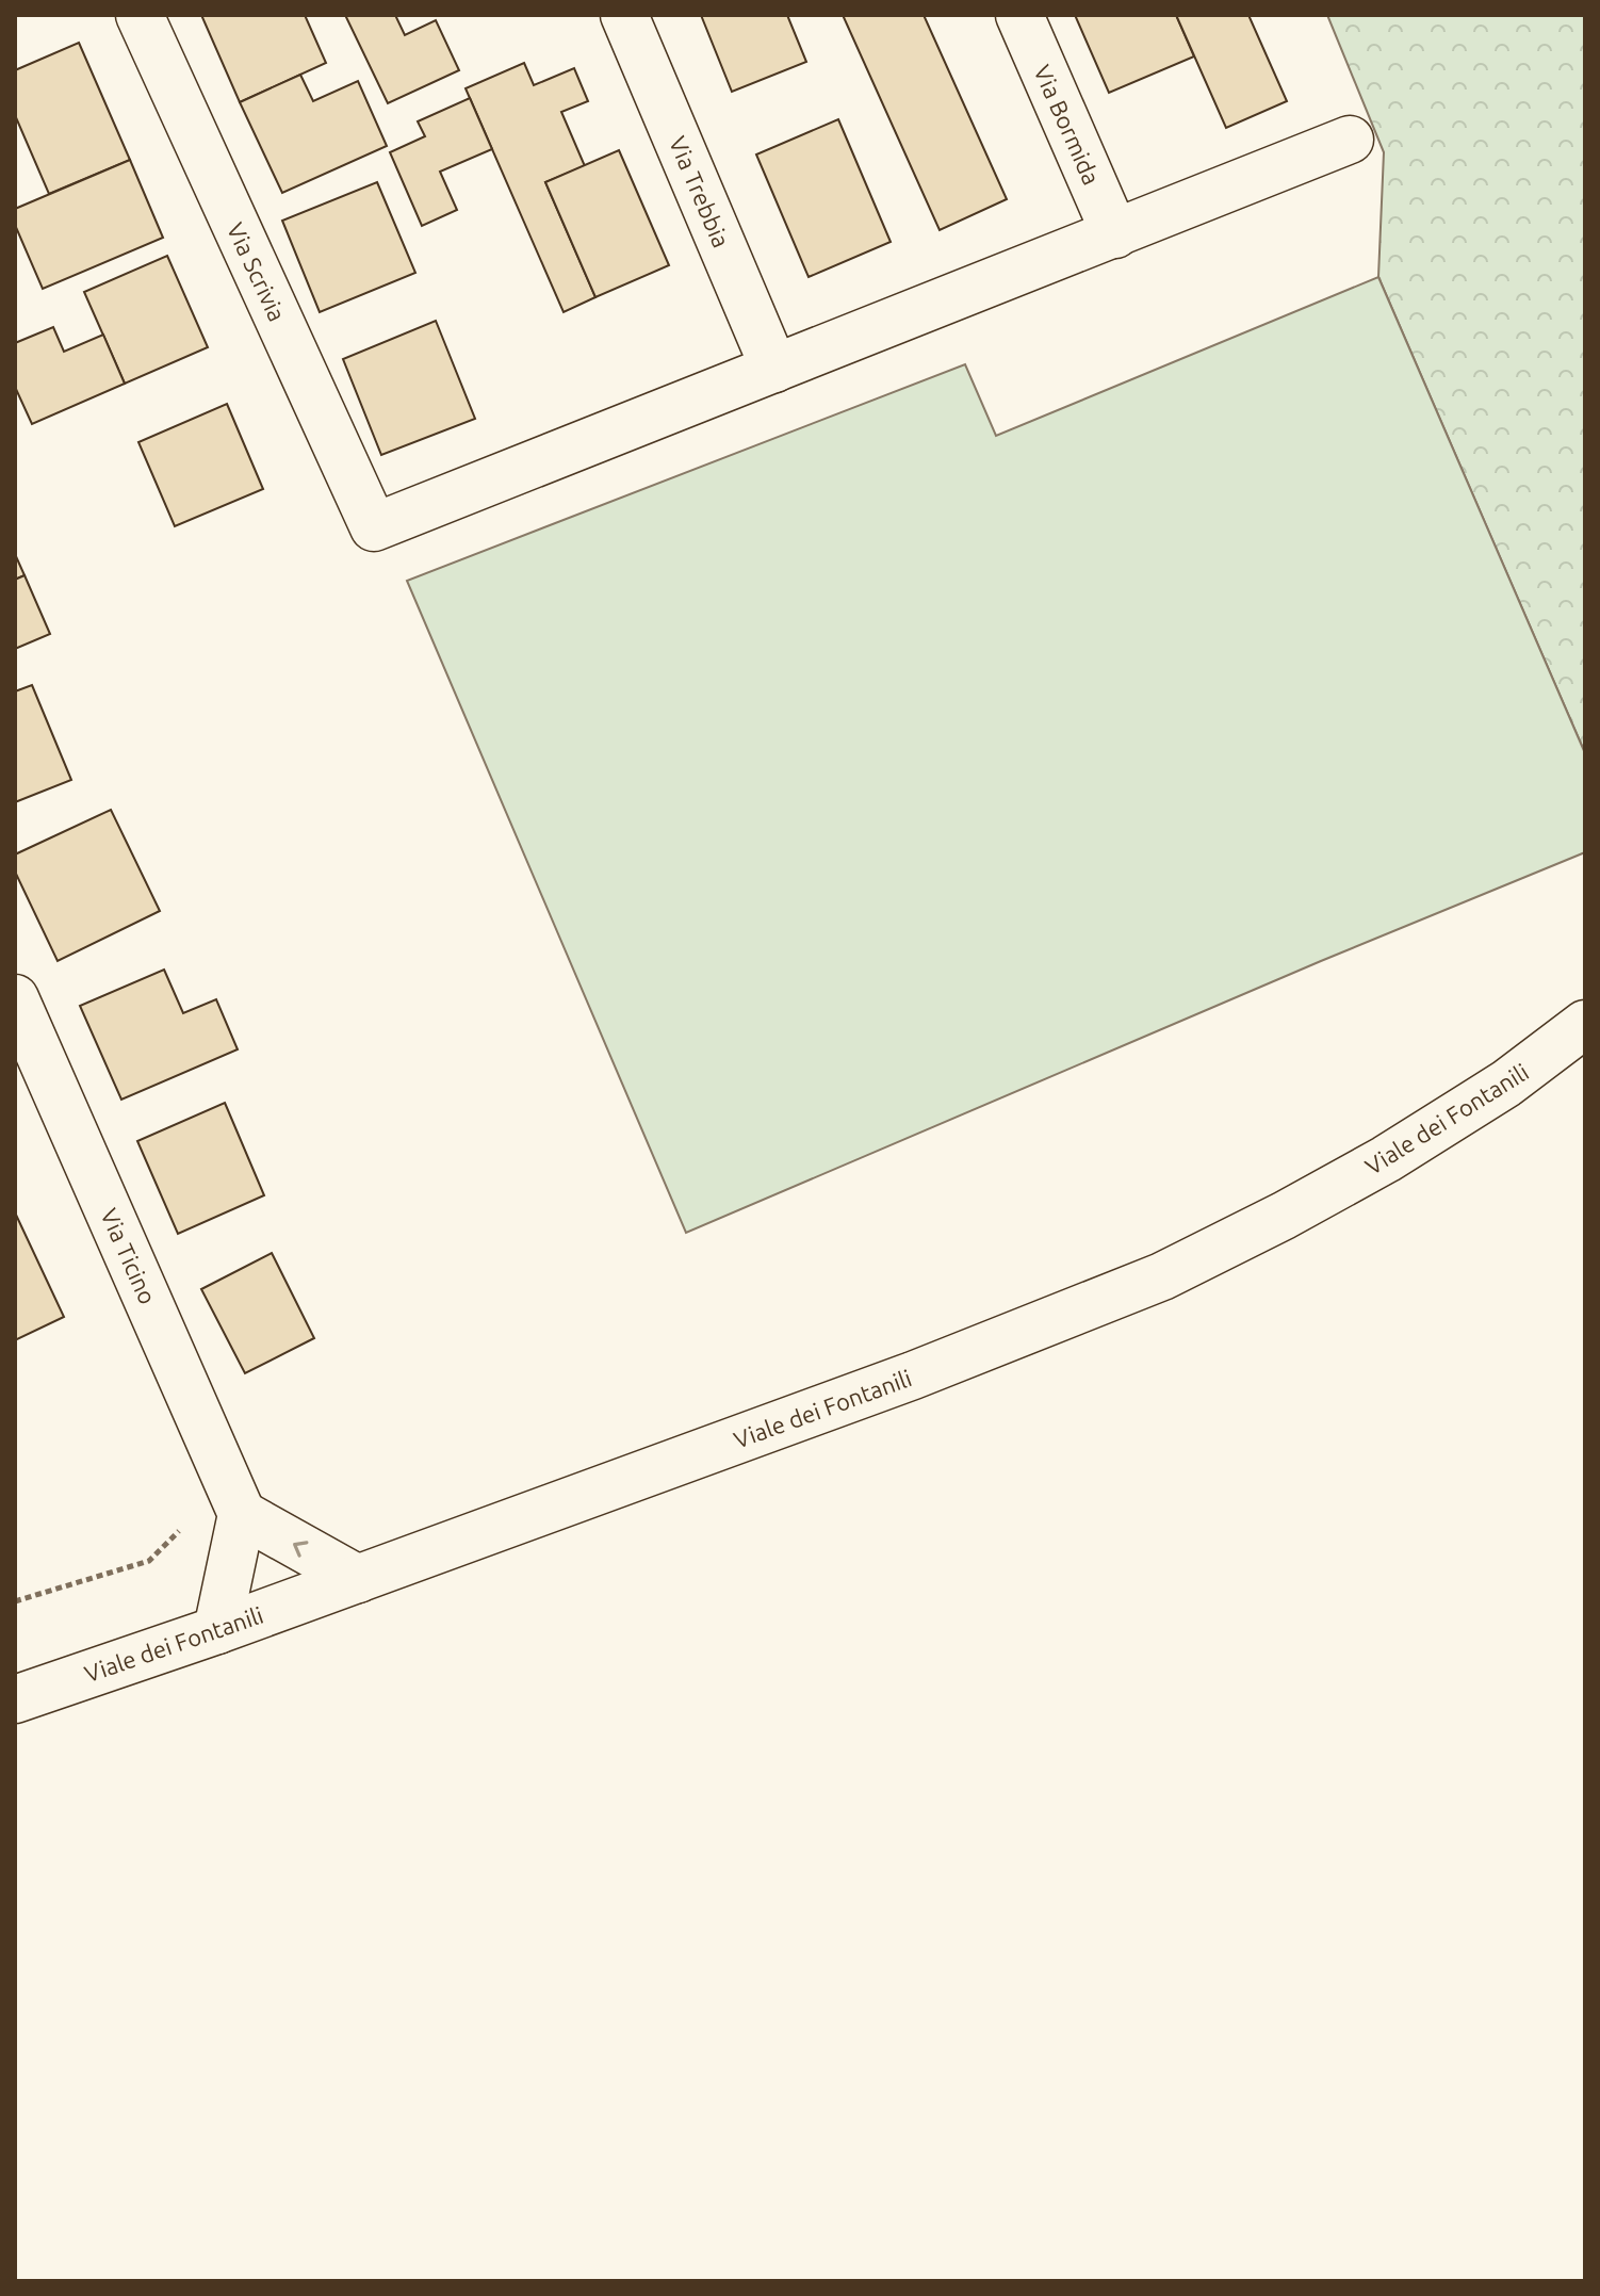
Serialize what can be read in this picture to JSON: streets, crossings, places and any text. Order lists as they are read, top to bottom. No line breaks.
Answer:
{"streets":{"street":["Via Bormida","Via Trebbia","Via Scrivia","Viale dei Fontanili","Via Ticino"]},"crossings":[["Via Trebbia","Via Scrivia"]]}
